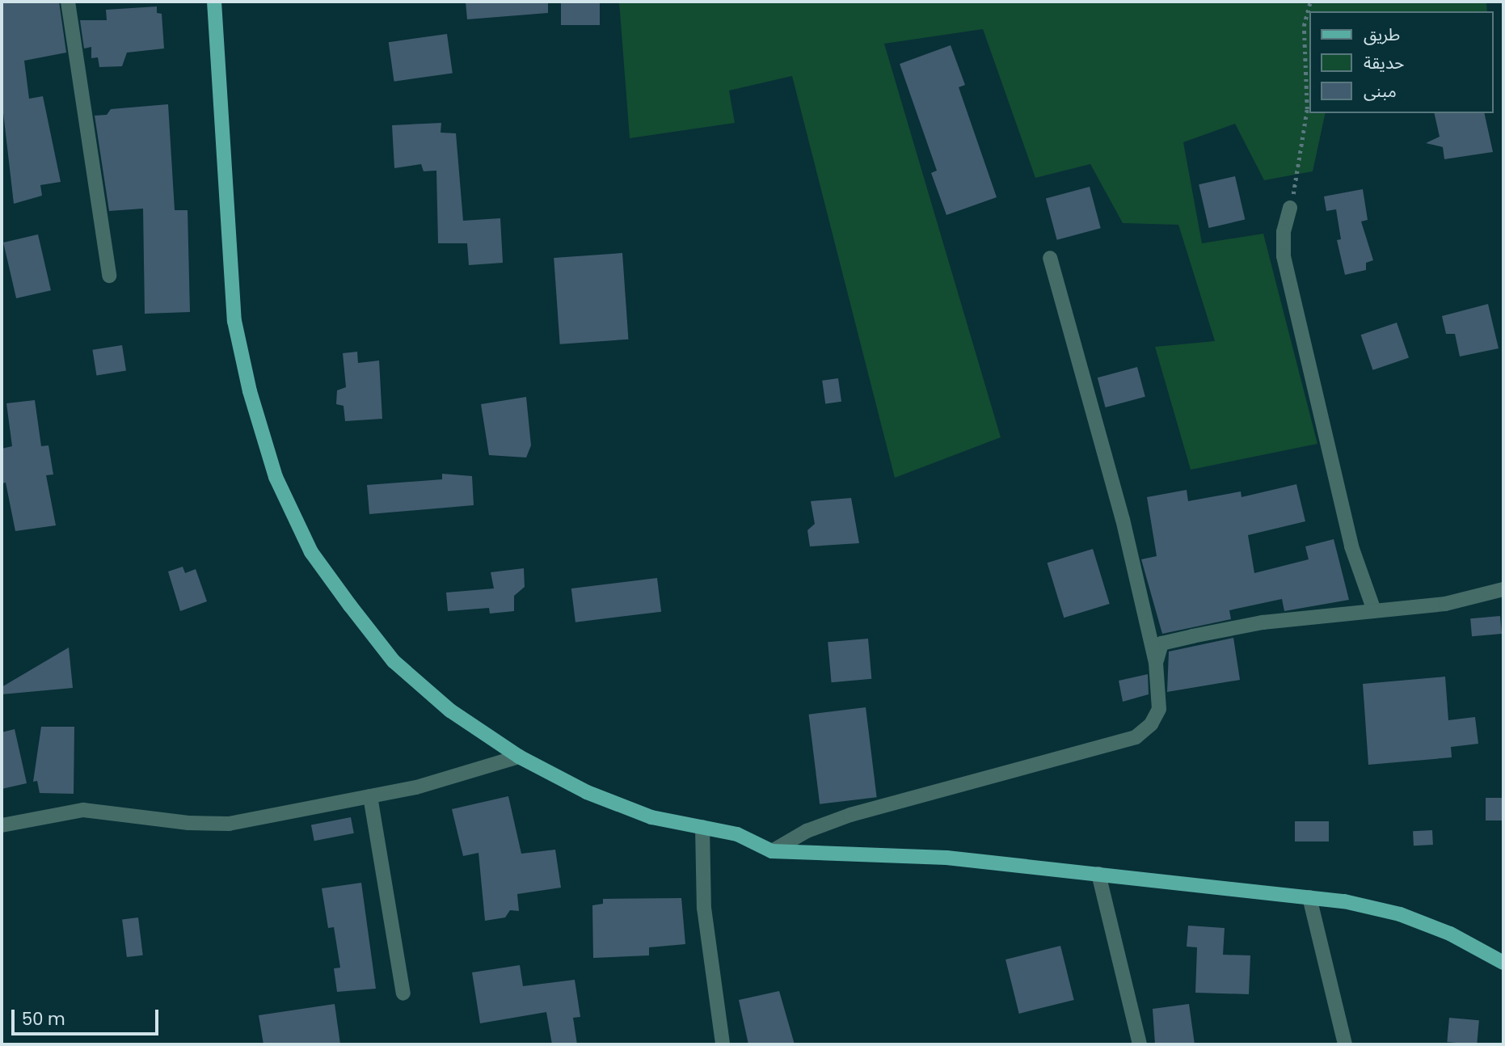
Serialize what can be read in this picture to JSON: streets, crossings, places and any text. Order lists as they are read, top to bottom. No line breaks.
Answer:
{"legend":["طريق","حديقة","مبنى"],"scale_bar":"50 m"}
